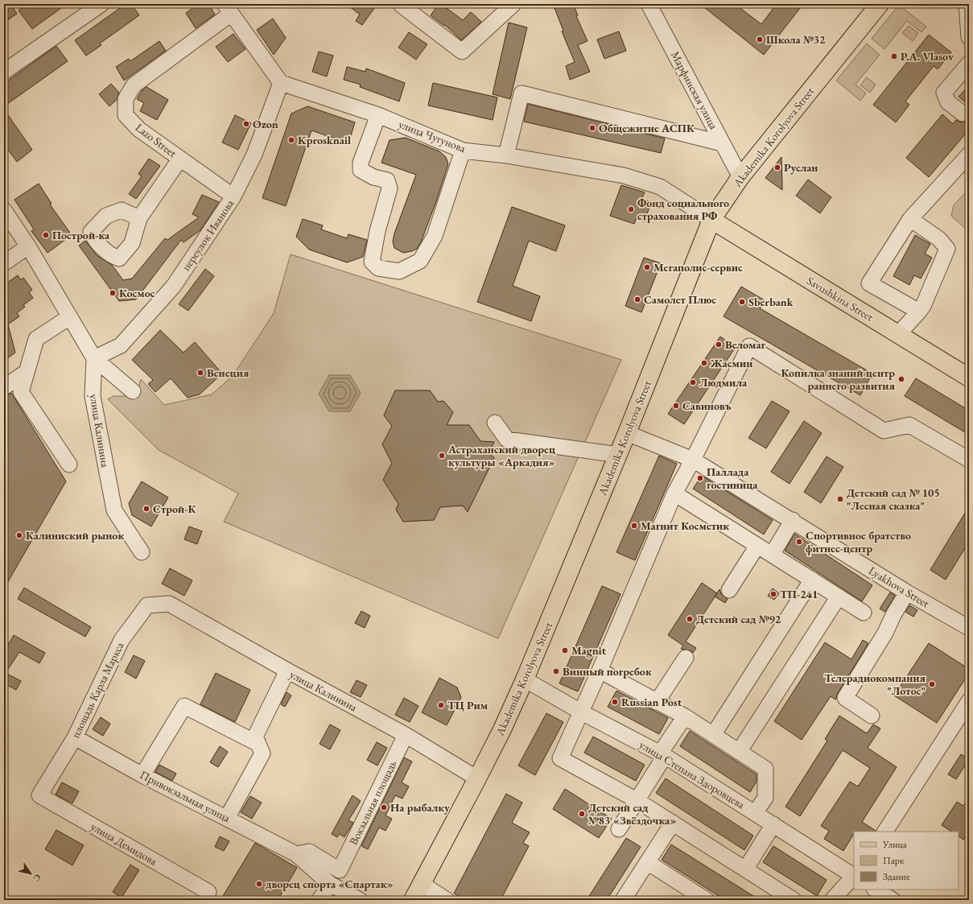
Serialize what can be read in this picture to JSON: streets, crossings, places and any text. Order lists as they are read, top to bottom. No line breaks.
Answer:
{"streets":{"main road":["Akademika Korolyova Street","Savushkina Street"],"street":["Марфинская улица","улица Чугунова","Lazo Street","переулок Иванова","улица Калинина","Lyakhova Street","площадь Карла Маркса","улица Степана Здоровцева","Привокзальная улица","Вокзальная площадь","улица Демидова"]},"crossings":[["Марфинская улица","Akademika Korolyova Street"],["улица Чугунова","Akademika Korolyova Street"],["улица Чугунова","переулок Иванова"],["улица Чугунова","Savushkina Street"],["Akademika Korolyova Street","Savushkina Street"],["Akademika Korolyova Street","улица Калинина"],["Akademika Korolyova Street","Lyakhova Street"],["Akademika Korolyova Street","улица Степана Здоровцева"],["Lazo Street","переулок Иванова"],["переулок Иванова","улица Калинина"],["улица Калинина","площадь Карла Маркса"],["улица Калинина","Вокзальная площадь"],["площадь Карла Маркса","Привокзальная улица"],["площадь Карла Маркса","улица Демидова"],["Привокзальная улица","Вокзальная площадь"]],"places":["Школа №32","P.A. Vlasov","Ozon","Общежитие АСПК","Kprosknail","Руслан","Фонд социального страхования РФ","Построй-ка","Мегаполис-сервис","Космос","Самолет Плюс","Sberbank","Веломаг","Жасмин","Венеция","Копилка знаний центр раннего развития","Людмила","Савиновъ","Астраханский дворец культуры «Аркадия»","Паллада гостиница","Детский сад № 105 \"Лесная сказка\"","Строй-К","Магнит Косметик","Калиниский рынок","Спортивное братство фитнес-центр","ТП-241","Детский сад №92","Magnit","Винный погребок","Телерадиокомпания \"Лотос\"","Russian Post","ТЦ Рим","На рыбалку","Детский сад №83 «Звёздочка»","дворец спорта «Спартак»"],"legend":["Улица","Парк","Здание"],"north":"bottom right"}
